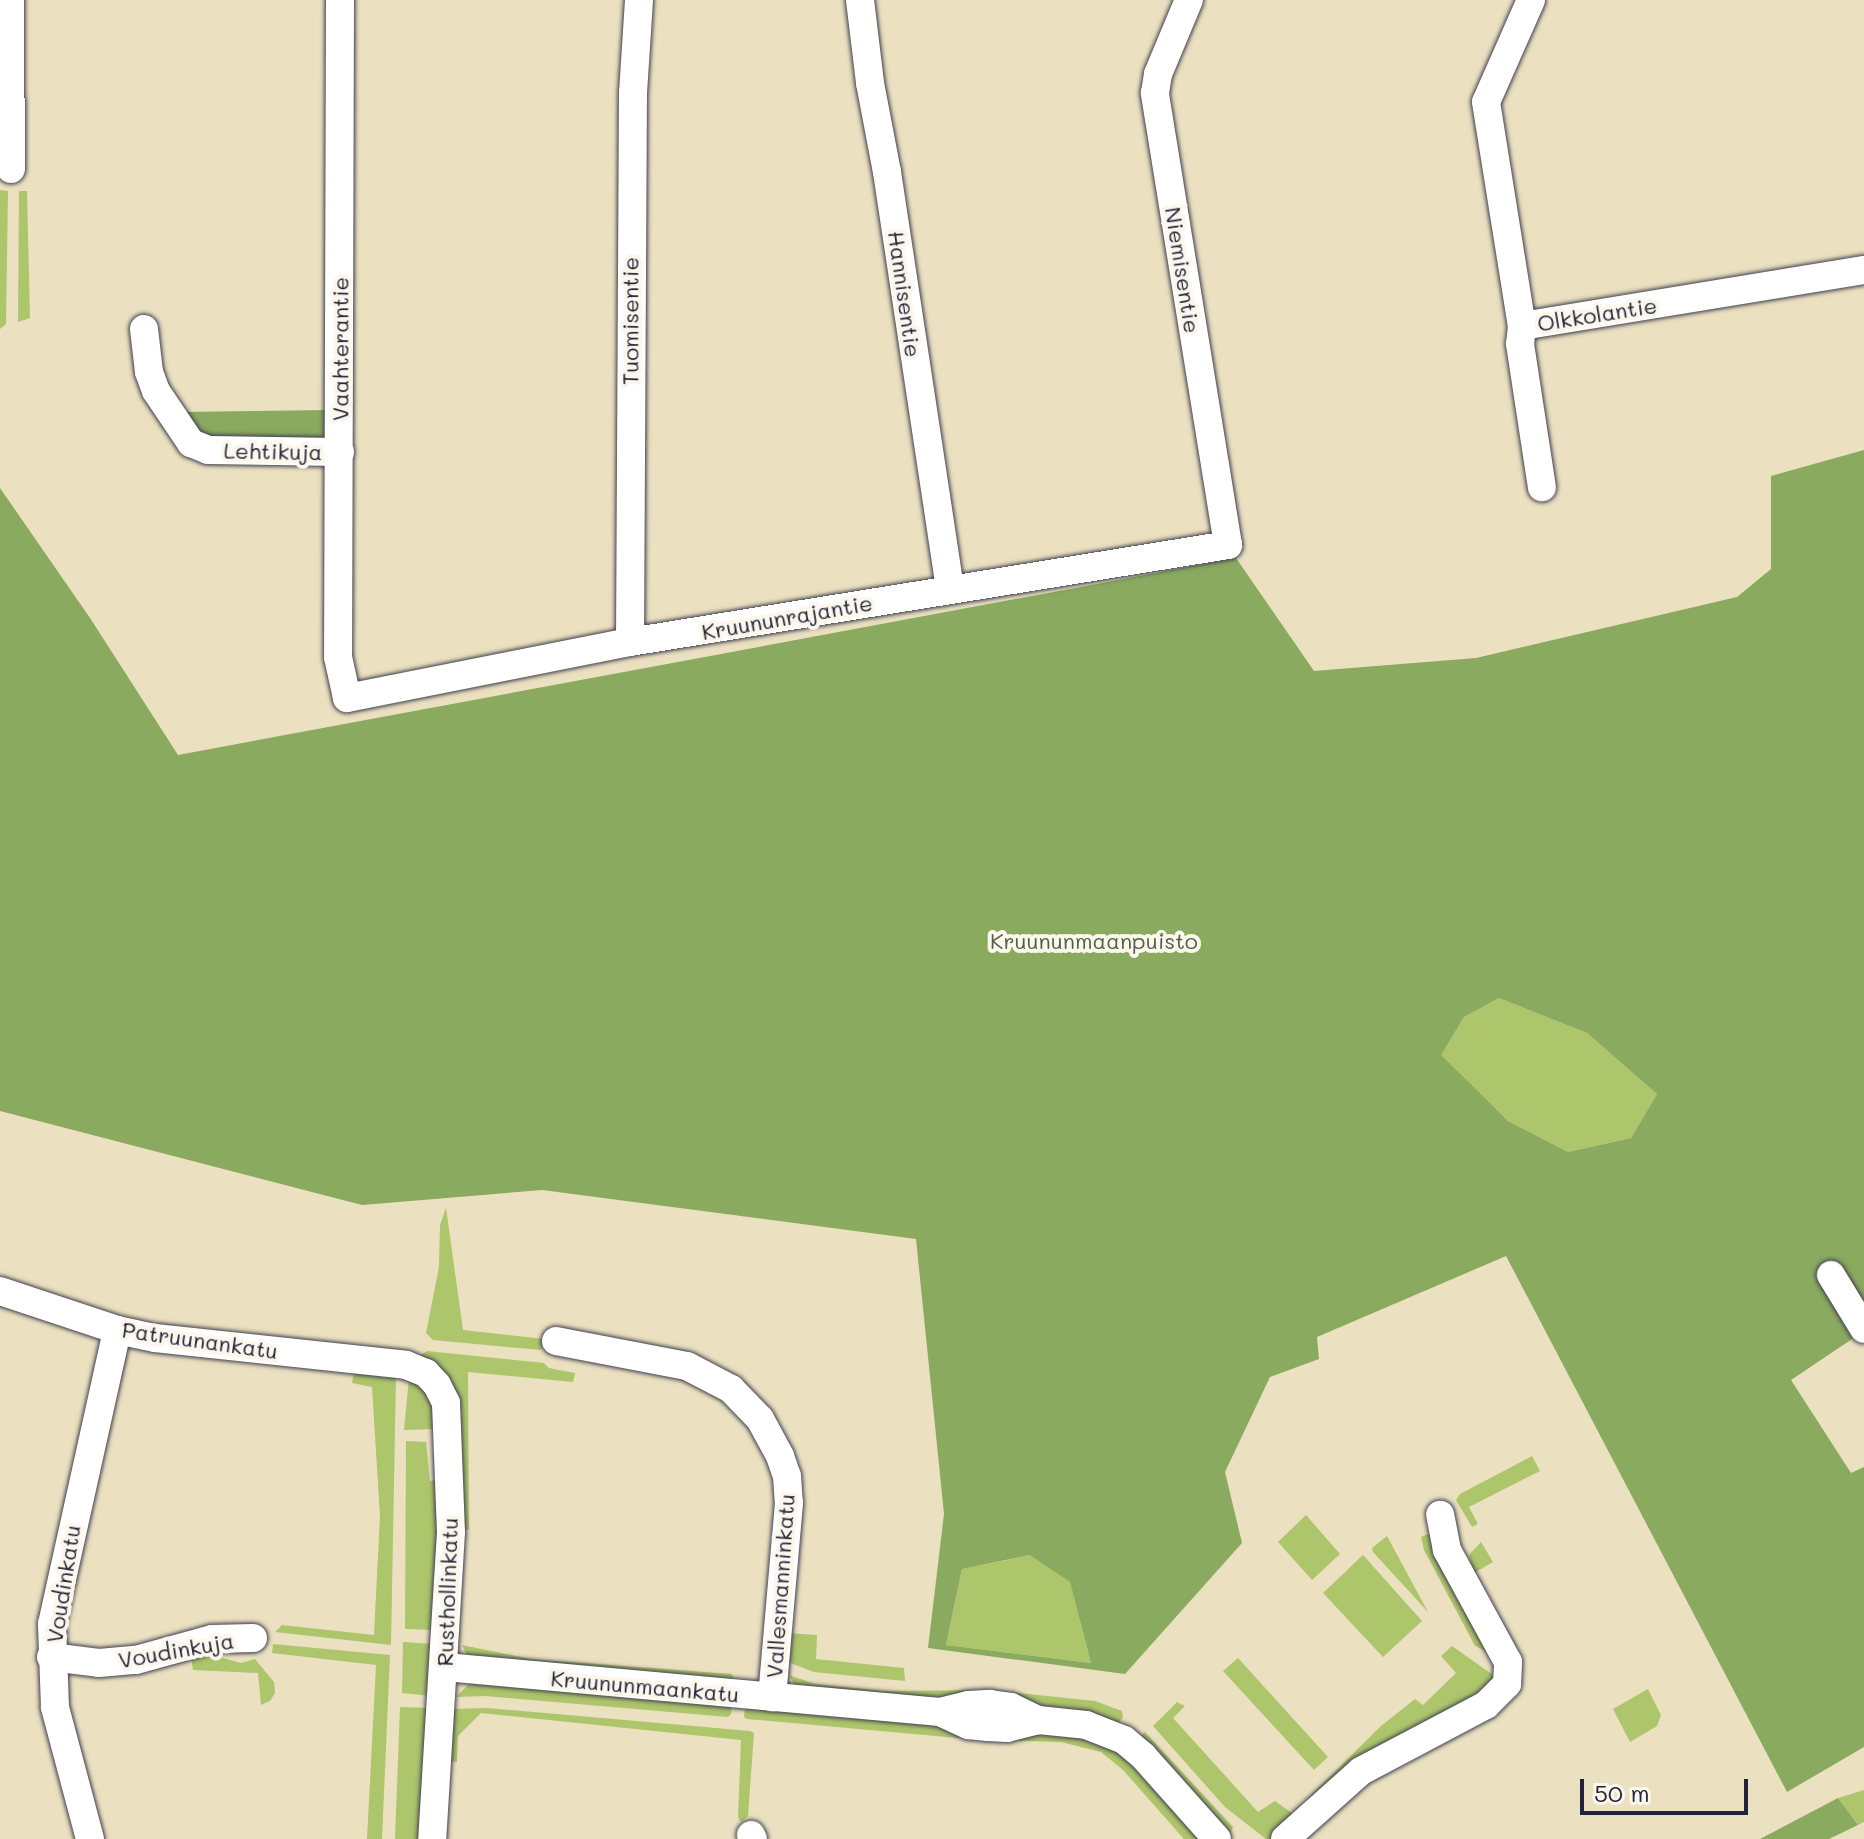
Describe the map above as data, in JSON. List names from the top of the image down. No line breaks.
{"streets":{"street":["Niemisentie","Hannisentie","Olkkolantie","Tuomisentie","Vaahterantie","Lehtikuja","Kruununrajantie","Patruunankatu","Voudinkatu","Vallesmanninkatu","Rusthollinkatu","Voudinkuja","Kruununmaankatu"]},"crossings":[["Niemisentie","Kruununrajantie"],["Hannisentie","Kruununrajantie"],["Tuomisentie","Kruununrajantie"],["Vaahterantie","Lehtikuja"],["Vaahterantie","Kruununrajantie"],["Patruunankatu","Voudinkatu"],["Patruunankatu","Rusthollinkatu"],["Voudinkatu","Voudinkuja"],["Vallesmanninkatu","Kruununmaankatu"],["Rusthollinkatu","Kruununmaankatu"]],"parks":["Kruununmaanpuisto"],"scale_bar":"50 m"}
